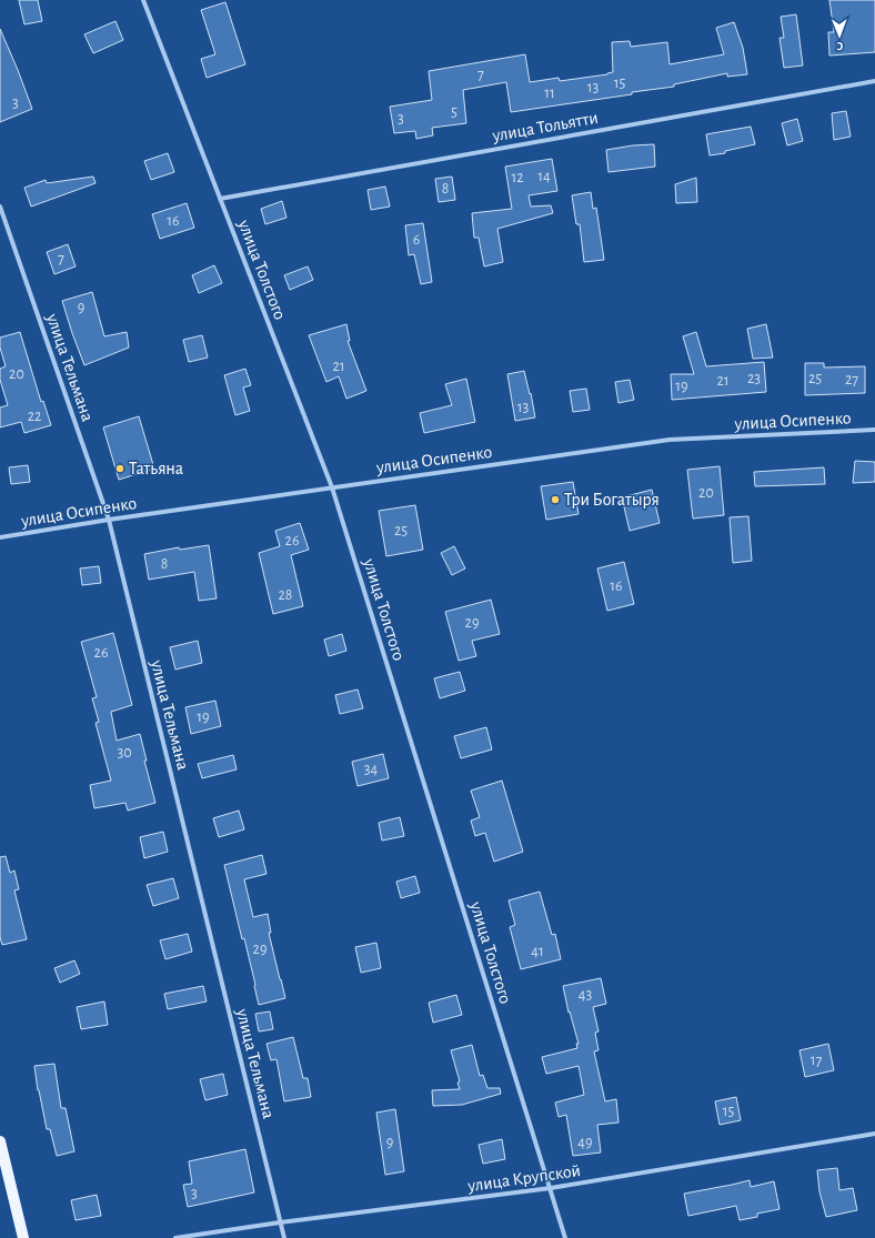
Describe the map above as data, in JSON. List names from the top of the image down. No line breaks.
{"streets":{"street":["улица Тольятти","улица Толстого","улица Тельмана","улица Осипенко","улица Крупской"]},"crossings":[["улица Тольятти","улица Толстого"],["улица Толстого","улица Осипенко"],["улица Толстого","улица Крупской"],["улица Тельмана","улица Осипенко"],["улица Тельмана","улица Крупской"]],"places":["Татьяна","Три Богатыря"],"house_numbers":["7","15","13","11","3","5","3","14","12","8","16","6","7","9","21","20","23","25","27","21","19","13","22","20","25","26","8","16","28","29","26","19","30","34","29","41","43","17","15","9","49","3"],"north":"bottom"}
